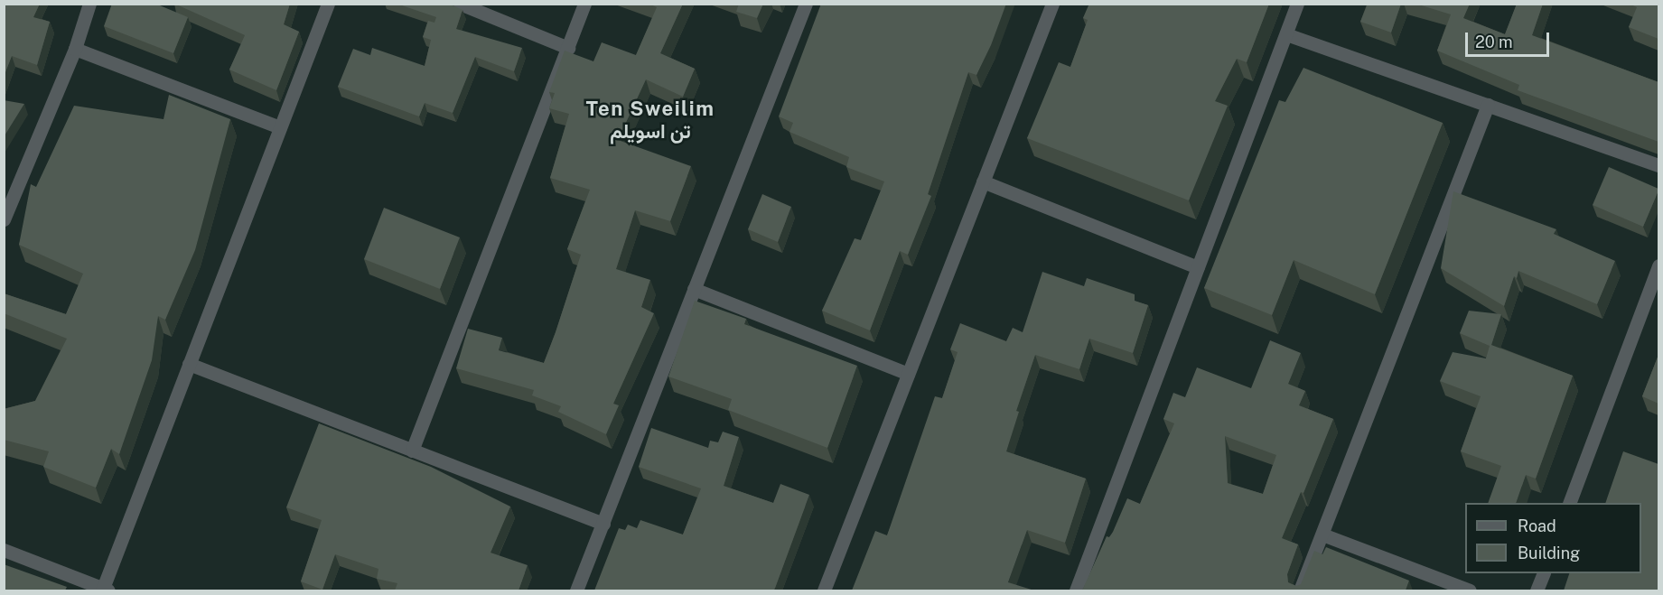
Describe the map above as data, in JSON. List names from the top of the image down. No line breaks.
{"districts":["Ten Sweilim تن اسويلم"],"legend":["Road","Building"],"scale_bar":"20 m"}
